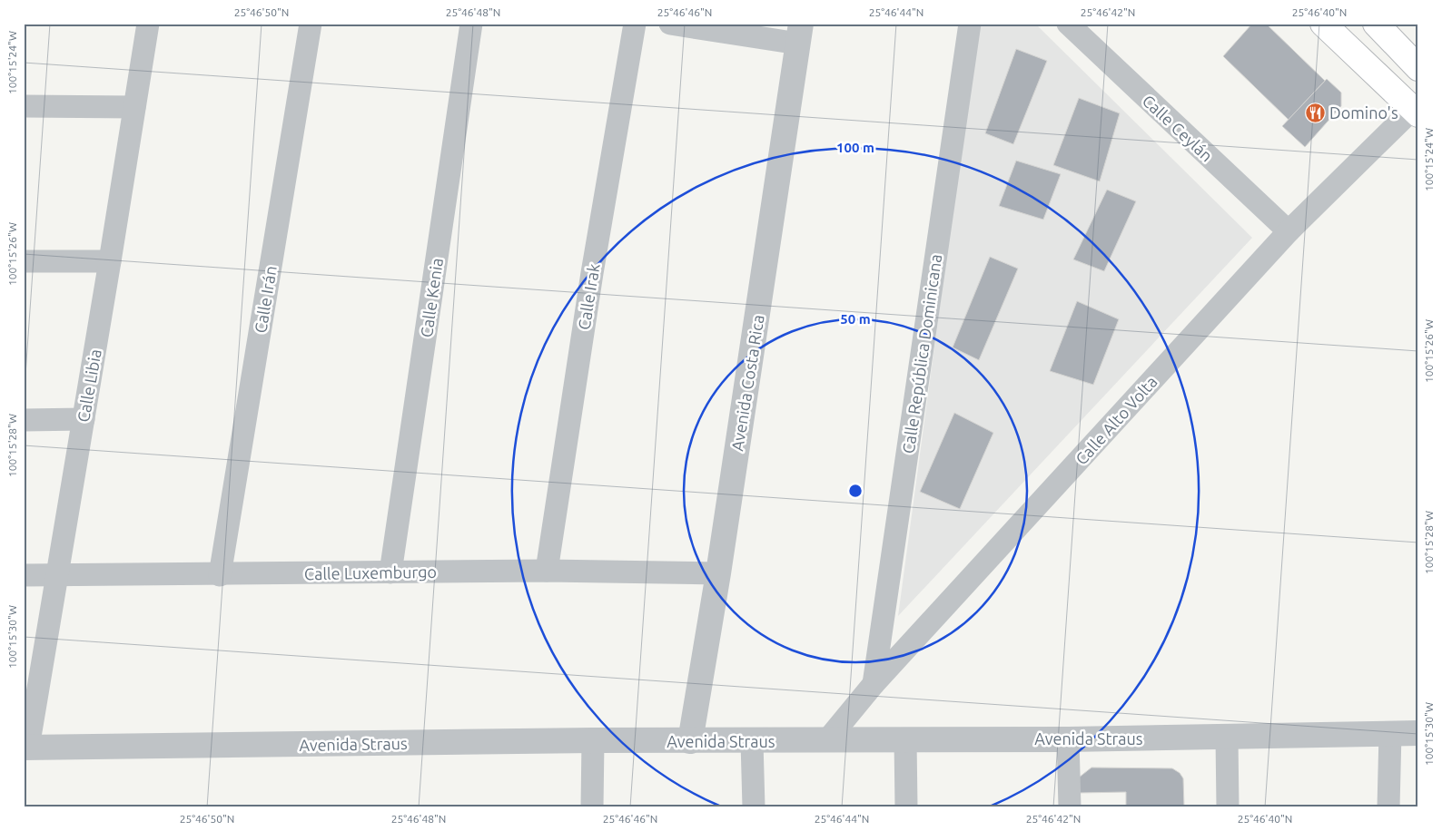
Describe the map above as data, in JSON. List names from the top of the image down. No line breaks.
{"streets":{"street":["Calle Ceylán","Calle Irak","Calle Kenia","Calle Irán","Calle República Dominicana","Avenida Costa Rica","Calle Libia","Calle Alto Volta","Calle Luxemburgo","Avenida Straus"]},"crossings":[["Calle Ceylán","Calle Alto Volta"],["Calle Irak","Calle Luxemburgo"],["Calle Kenia","Calle Luxemburgo"],["Calle Irán","Calle Luxemburgo"],["Calle República Dominicana","Calle Alto Volta"],["Avenida Costa Rica","Calle Luxemburgo"],["Avenida Costa Rica","Avenida Straus"],["Calle Libia","Calle Luxemburgo"],["Calle Libia","Avenida Straus"],["Calle Alto Volta","Avenida Straus"]],"places":{"restaurant":["Domino's"]},"coordinates":["25°46'50\"N","25°46'48\"N","25°46'46\"N","25°46'44\"N","25°46'42\"N","25°46'40\"N","100°15'24\"W","100°15'26\"W","100°15'28\"W","100°15'30\"W"],"rings":["100 m","50 m"]}
